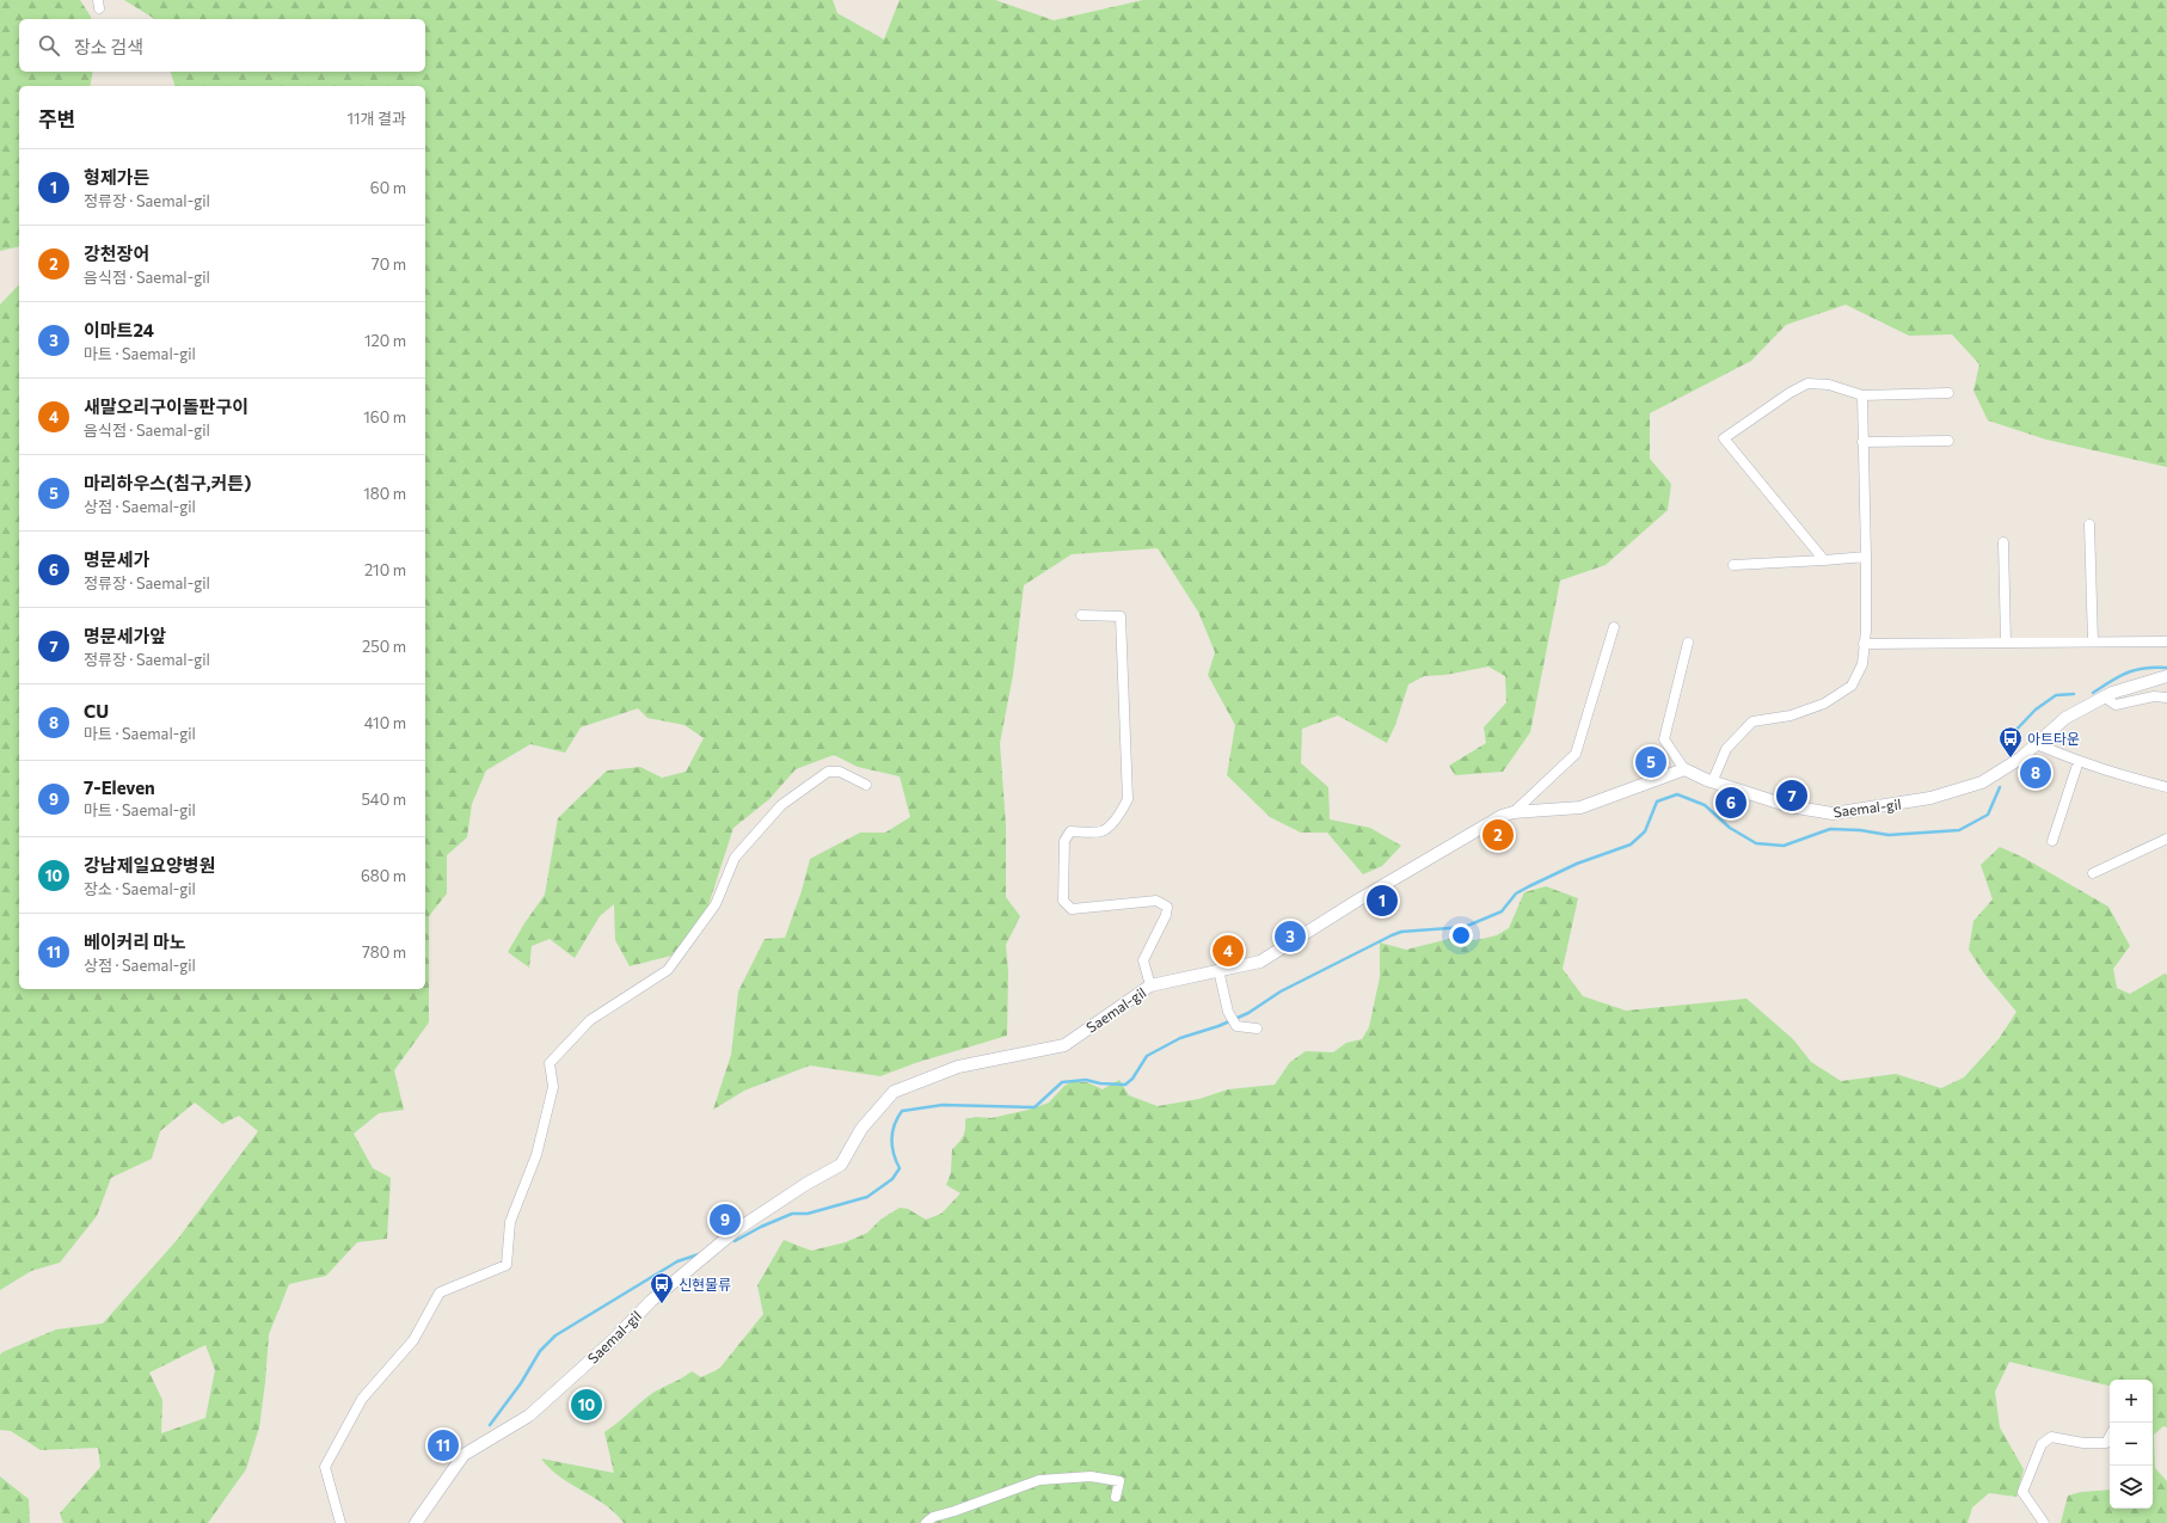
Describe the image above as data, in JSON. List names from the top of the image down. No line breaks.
{"streets":{"street":["Saemal-gil"]},"places":{"bus stop":["아트타운","신현물류"]},"page":{"search":"장소 검색","heading":["주변","11개 결과"],"list":[{"mark":"1","name":"형제가든","note":"정류장 · Saemal-gil","value":"60 m"},{"mark":"2","name":"강천장어","note":"음식점 · Saemal-gil","value":"70 m"},{"mark":"3","name":"이마트24","note":"마트 · Saemal-gil","value":"120 m"},{"mark":"4","name":"새말오리구이돌판구이","note":"음식점 · Saemal-gil","value":"160 m"},{"mark":"5","name":"마리하우스(침구,커튼)","note":"상점 · Saemal-gil","value":"180 m"},{"mark":"6","name":"명문세가","note":"정류장 · Saemal-gil","value":"210 m"},{"mark":"7","name":"명문세가앞","note":"정류장 · Saemal-gil","value":"250 m"},{"mark":"8","name":"CU","note":"마트 · Saemal-gil","value":"410 m"},{"mark":"9","name":"7-Eleven","note":"마트 · Saemal-gil","value":"540 m"},{"mark":"10","name":"강남제일요양병원","note":"장소 · Saemal-gil","value":"680 m"},{"mark":"11","name":"베이커리 마노","note":"상점 · Saemal-gil","value":"780 m"}],"pins":["5","8","7","6","2","1","3","4","9","10","11"],"map_buttons":["+","−"]}}
